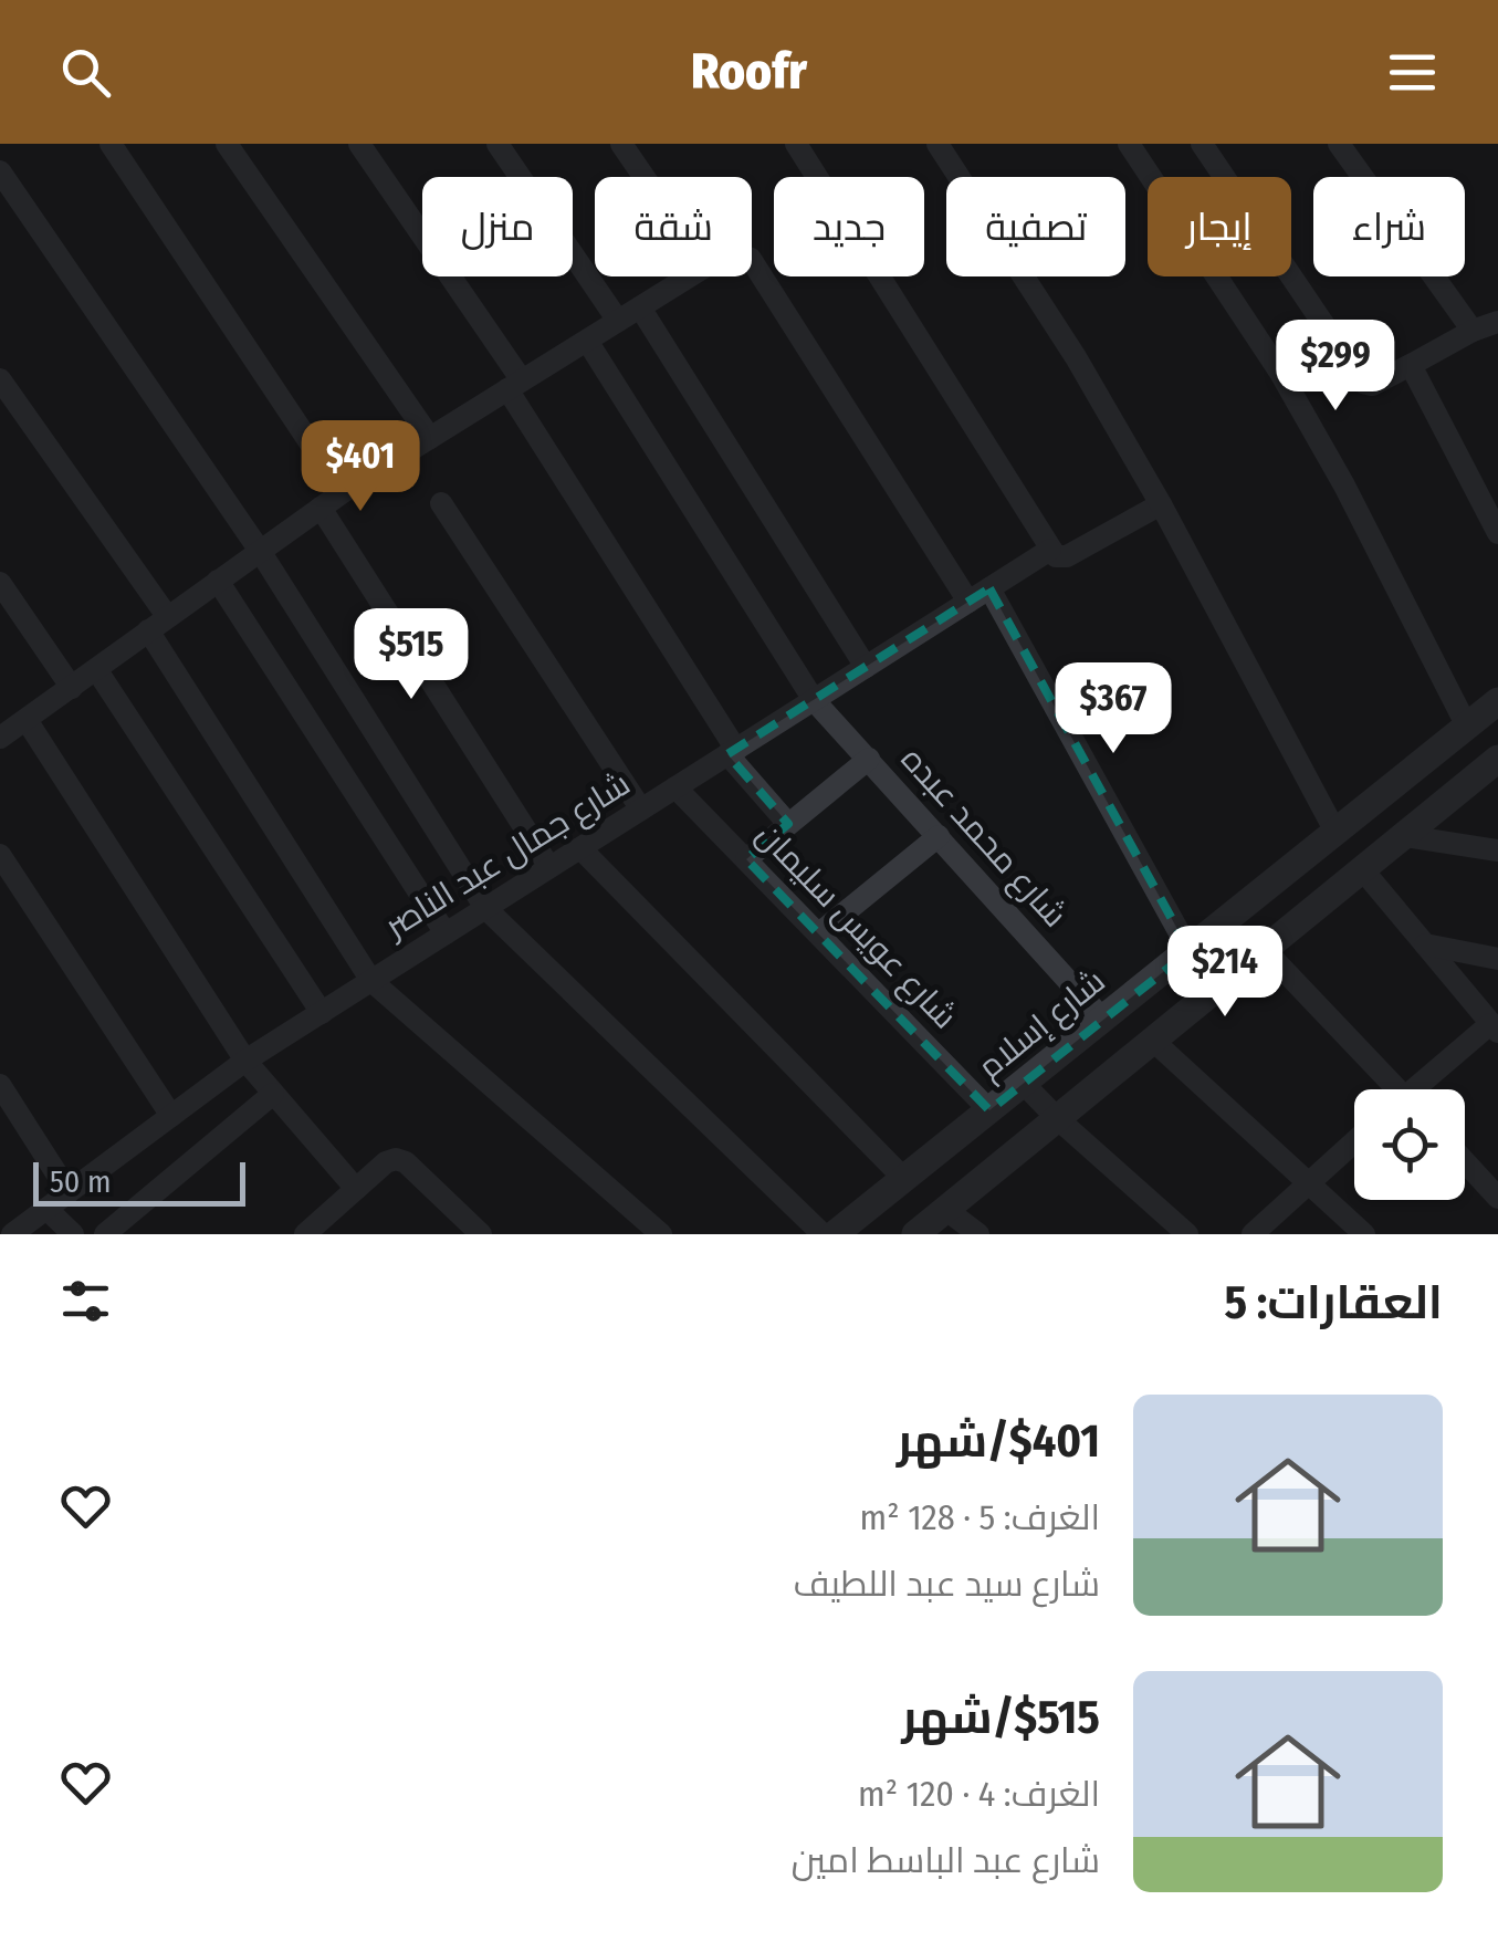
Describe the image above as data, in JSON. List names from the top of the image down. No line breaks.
{"streets":{"street":["شارع محمد عبده","شارع جمال عبد الناصر","شارع عويس سليمان","شارع إسلام"]},"crossings":[["شارع محمد عبده","شارع جمال عبد الناصر"],["شارع محمد عبده","شارع إسلام"],["شارع جمال عبد الناصر","شارع عويس سليمان"],["شارع عويس سليمان","شارع إسلام"]],"scale_bar":"50 m","page":{"header":"Roofr","chip":["شراء","إيجار","تصفية","جديد","شقة","منزل"],"price":["$299","$401","$515","$367","$214"],"scale":"50 m","heading":"العقارات: 5","list":[{"name":"$401/شهر","note":"الغرف: 5 · 128 m² · شارع سيد عبد اللطيف"},{"name":"$515/شهر","note":"الغرف: 4 · 120 m² · شارع عبد الباسط امين"}]}}
